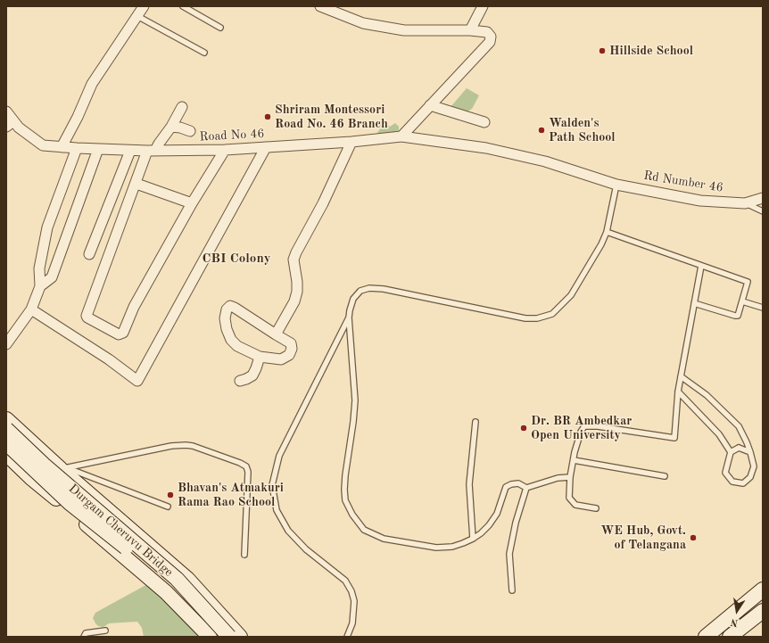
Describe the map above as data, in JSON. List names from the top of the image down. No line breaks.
{"streets":{"main road":["Durgam Cheruvu Bridge"],"street":["Road No 46","Rd Number 46"]},"crossings":[["Road No 46","Rd Number 46"]],"districts":["CBI Colony"],"places":["Hillside School","Shriram Montessori Road No. 46 Branch","Walden's Path School","Dr. BR Ambedkar Open University","Bhavan's Atmakuri Rama Rao School","WE Hub, Govt. of Telangana"],"north":"bottom"}
